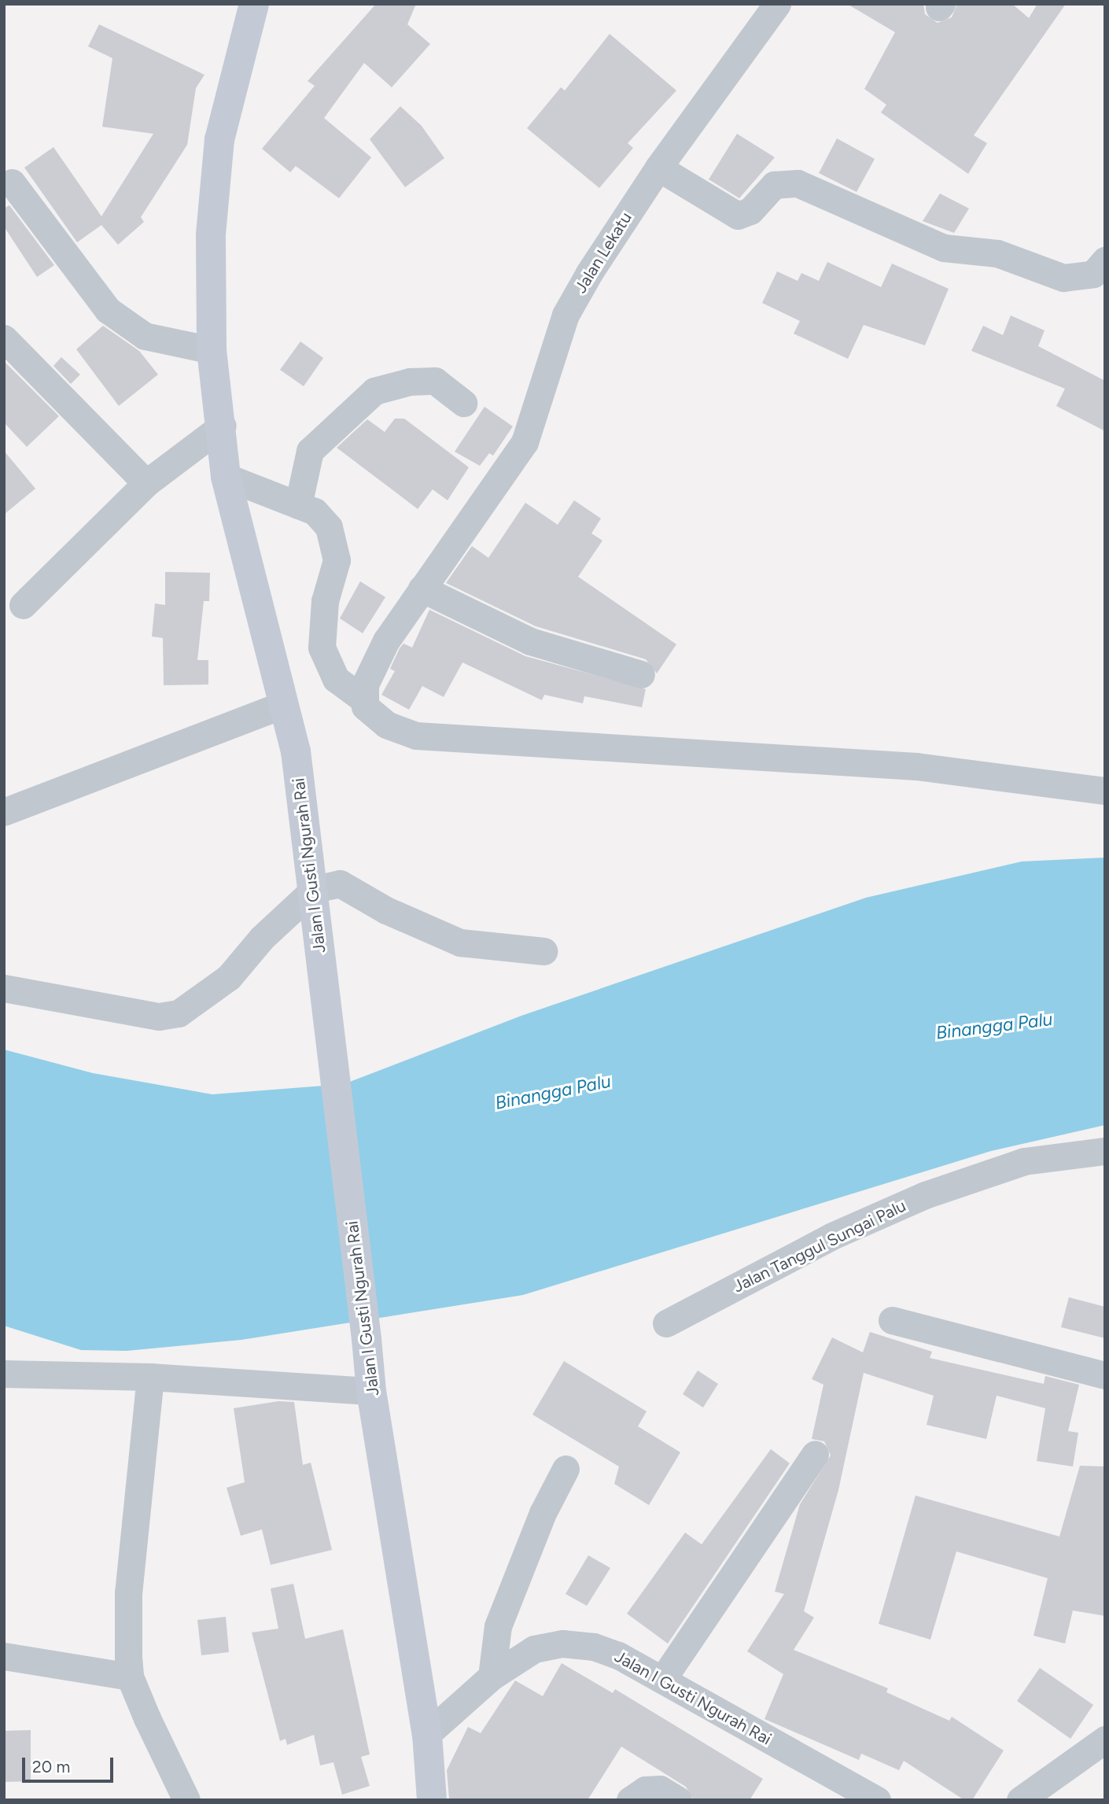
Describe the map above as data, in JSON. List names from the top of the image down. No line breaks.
{"streets":{"main road":["Jalan I Gusti Ngurah Rai"],"street":["Jalan Lekatu","Jalan Tanggul Sungai Palu"]},"water":["Binangga Palu"],"scale_bar":"20 m"}
